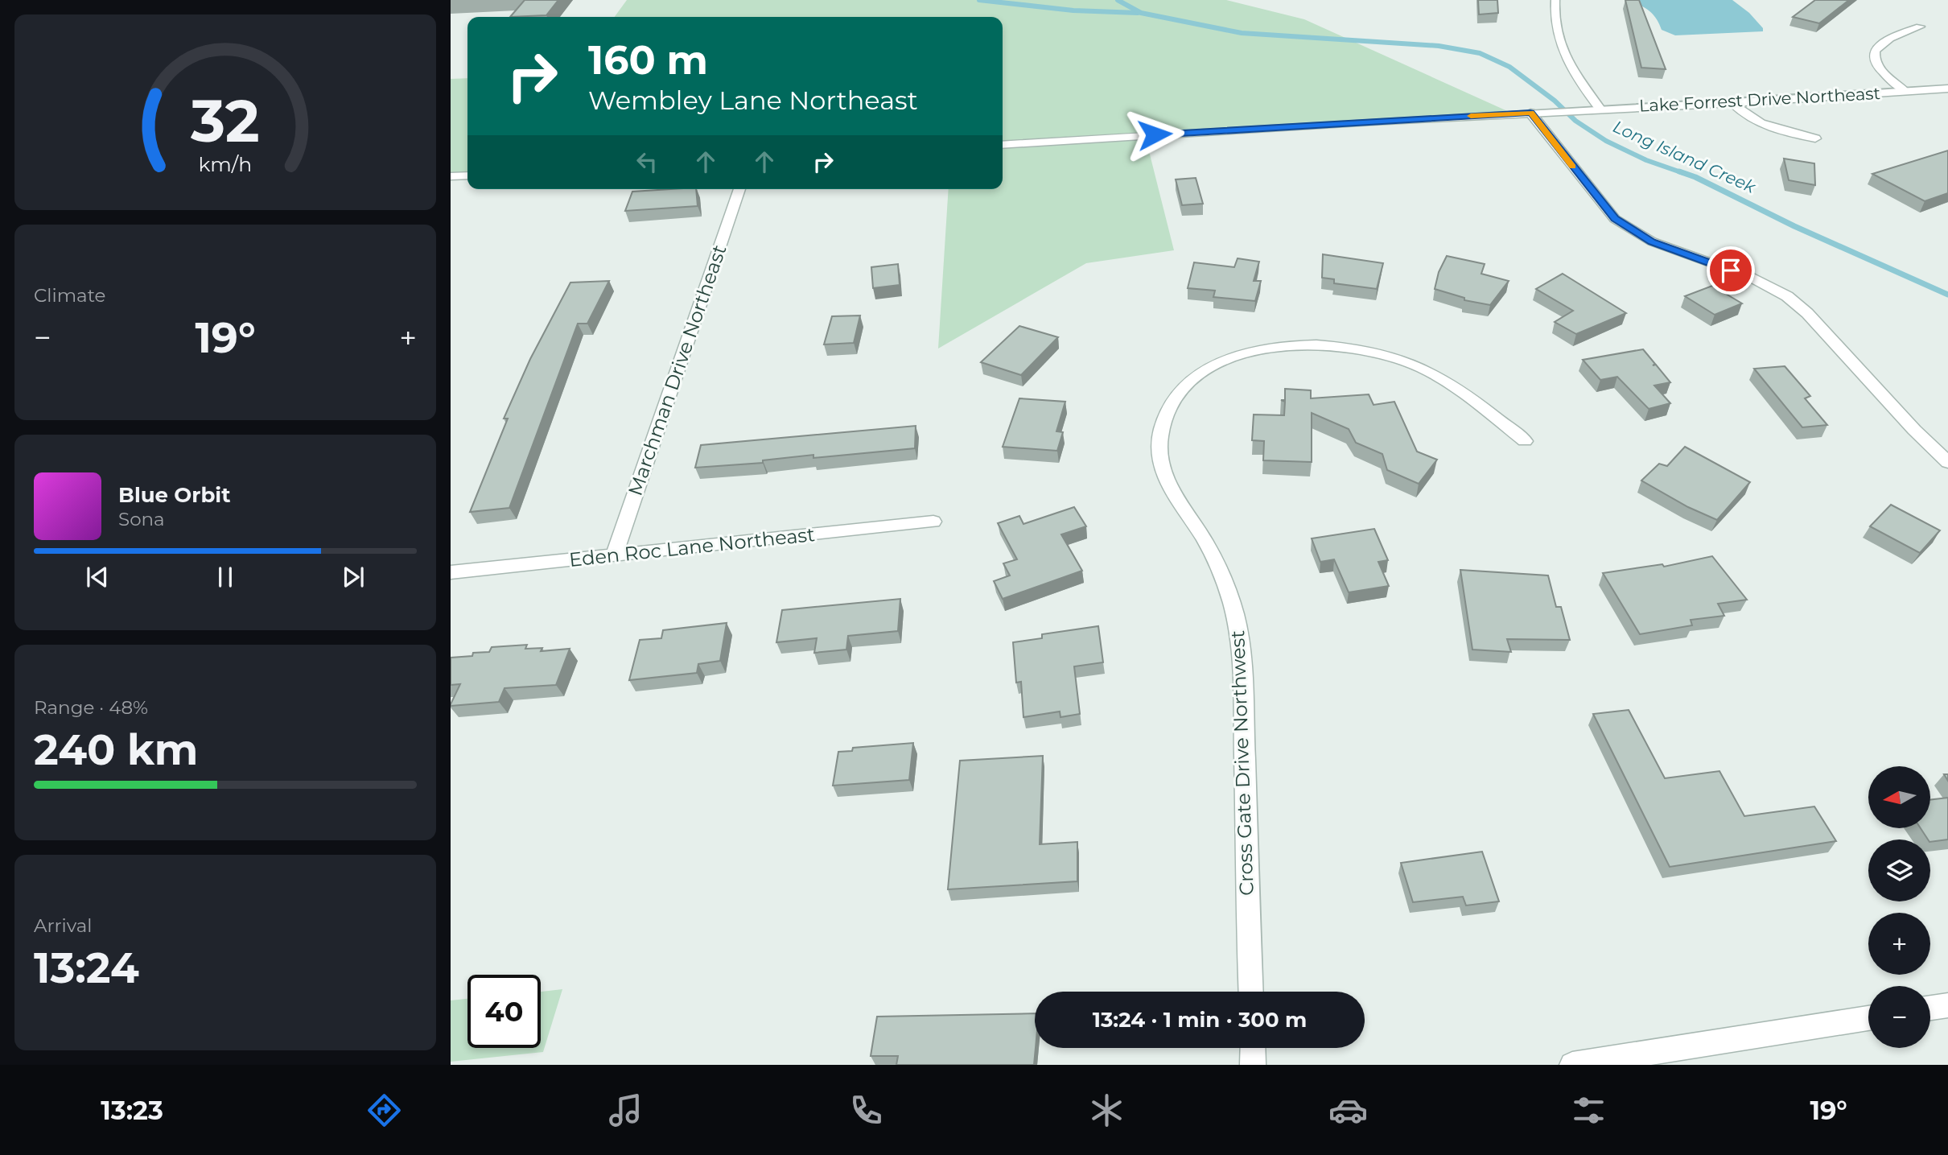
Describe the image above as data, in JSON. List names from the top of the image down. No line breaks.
{"streets":{"street":["Lake Forrest Drive Northeast","Marchman Drive Northeast","Eden Roc Lane Northeast","Cross Gate Drive Northwest"]},"crossings":[["Marchman Drive Northeast","Eden Roc Lane Northeast"]],"water":["Long Island Creek"],"north":"left","page":{"turn":["160 m","Wembley Lane Northeast"],"tile":["Climate",["Range · 48%","240 km"],["Arrival","13:24"]],"heat":["−","19°","+"],"song":["Blue Orbit","Sona"],"map_buttons":["+","−"],"limit":"40","trip":"13:24 · 1 min · 300 m","tabs":["13:23","19°"],"gauge":["32","km/h"]}}
